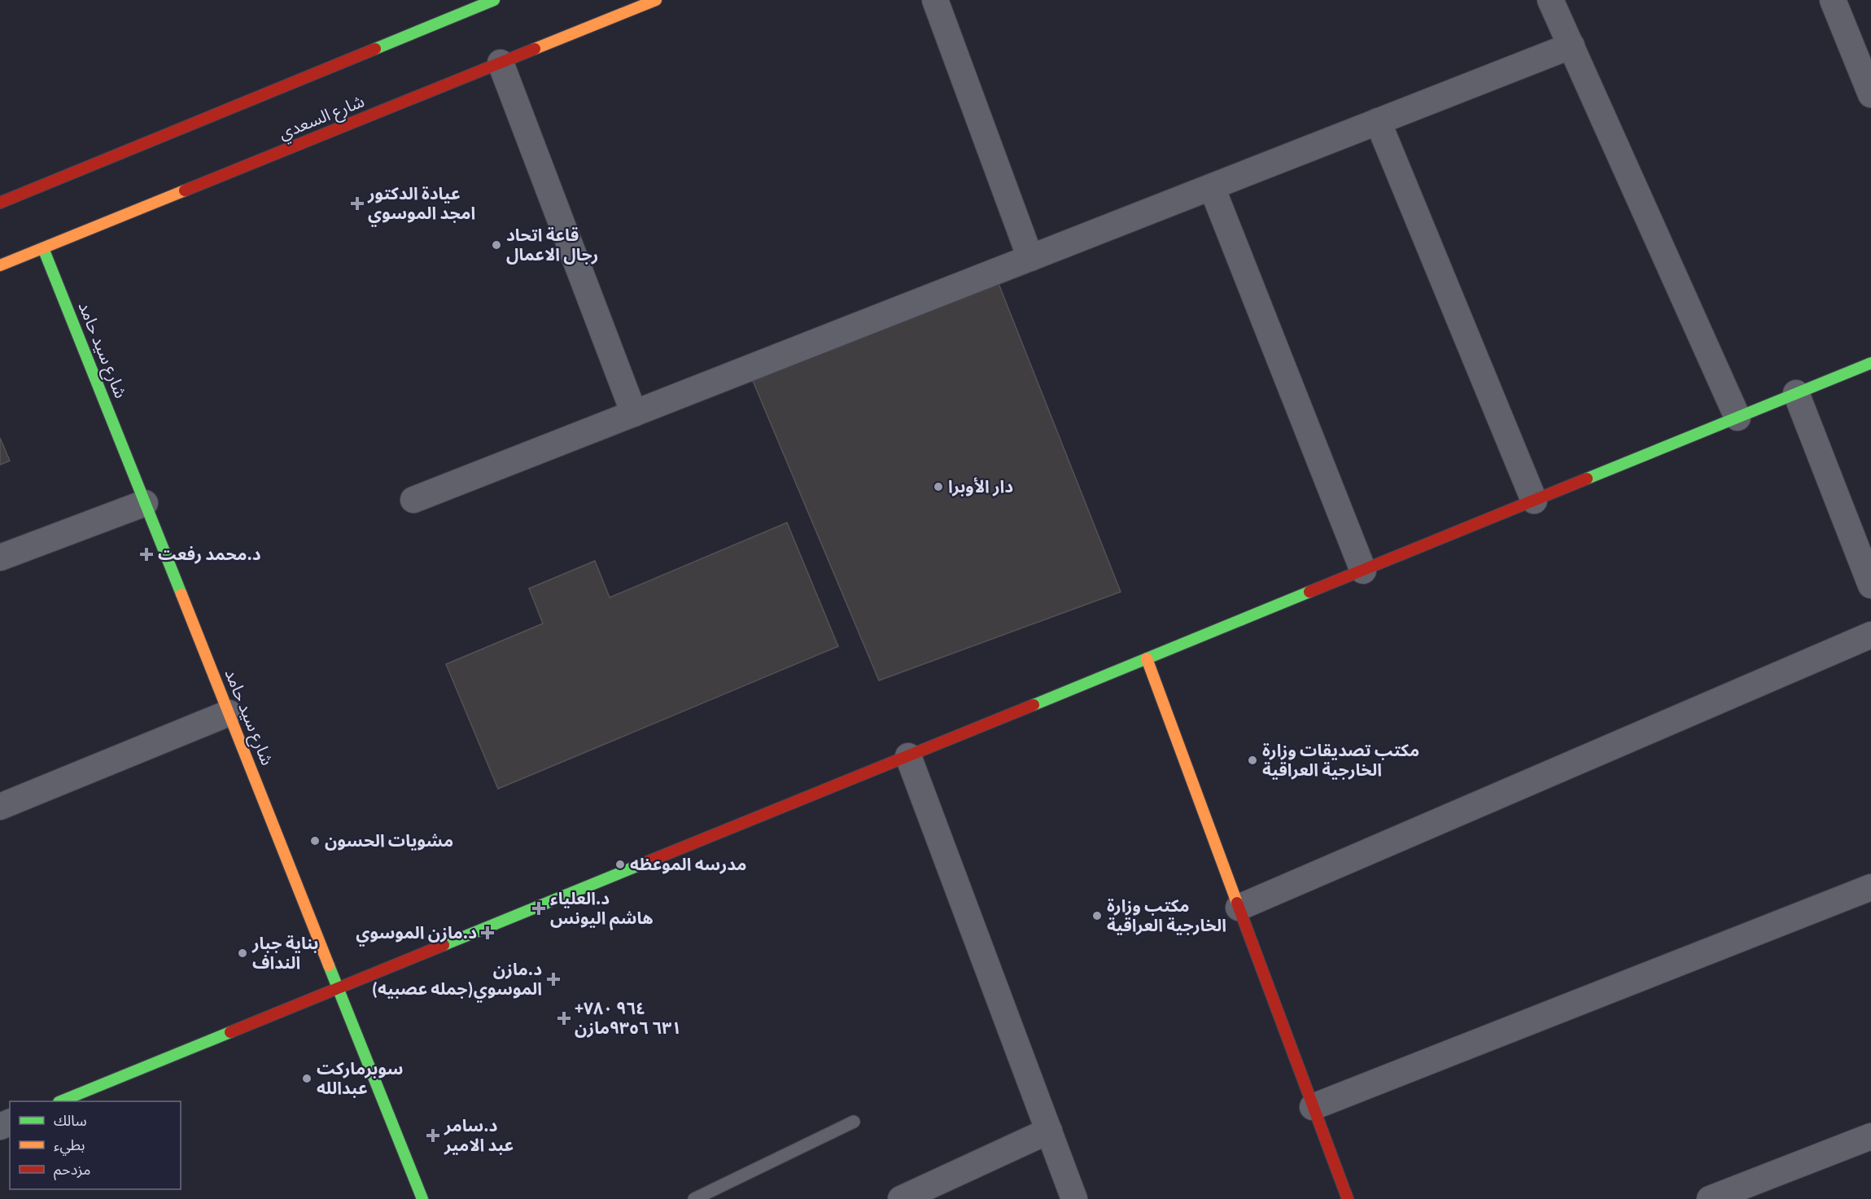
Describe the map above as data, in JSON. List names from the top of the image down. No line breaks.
{"streets":{"street":["شارع السعدي","شارع سيد حامد"]},"crossings":[["شارع السعدي","شارع سيد حامد"]],"places":{"health":["عيادة الدكتور امجد الموسوي","د.محمد رفعت","د.العلياء هاشم اليونس","د.مازن الموسوي","د.مازن الموسوي(جمله عصبيه)","+٩٦٤ ٧٨٠ ٦٣١ ٩٣٥٦مازن","د.سامر عبد الامير"],"other":["قاعة اتحاد رجال الاعمال","دار الأوبرا","مكتب تصديقات وزارة الخارجية العراقية","مشويات الحسون","مدرسه الموعظه","مكتب وزارة الخارجية العراقية","بناية جبار النداف","سوبرماركت عبدالله"]},"legend":["سالك","بطيء","مزدحم"]}
